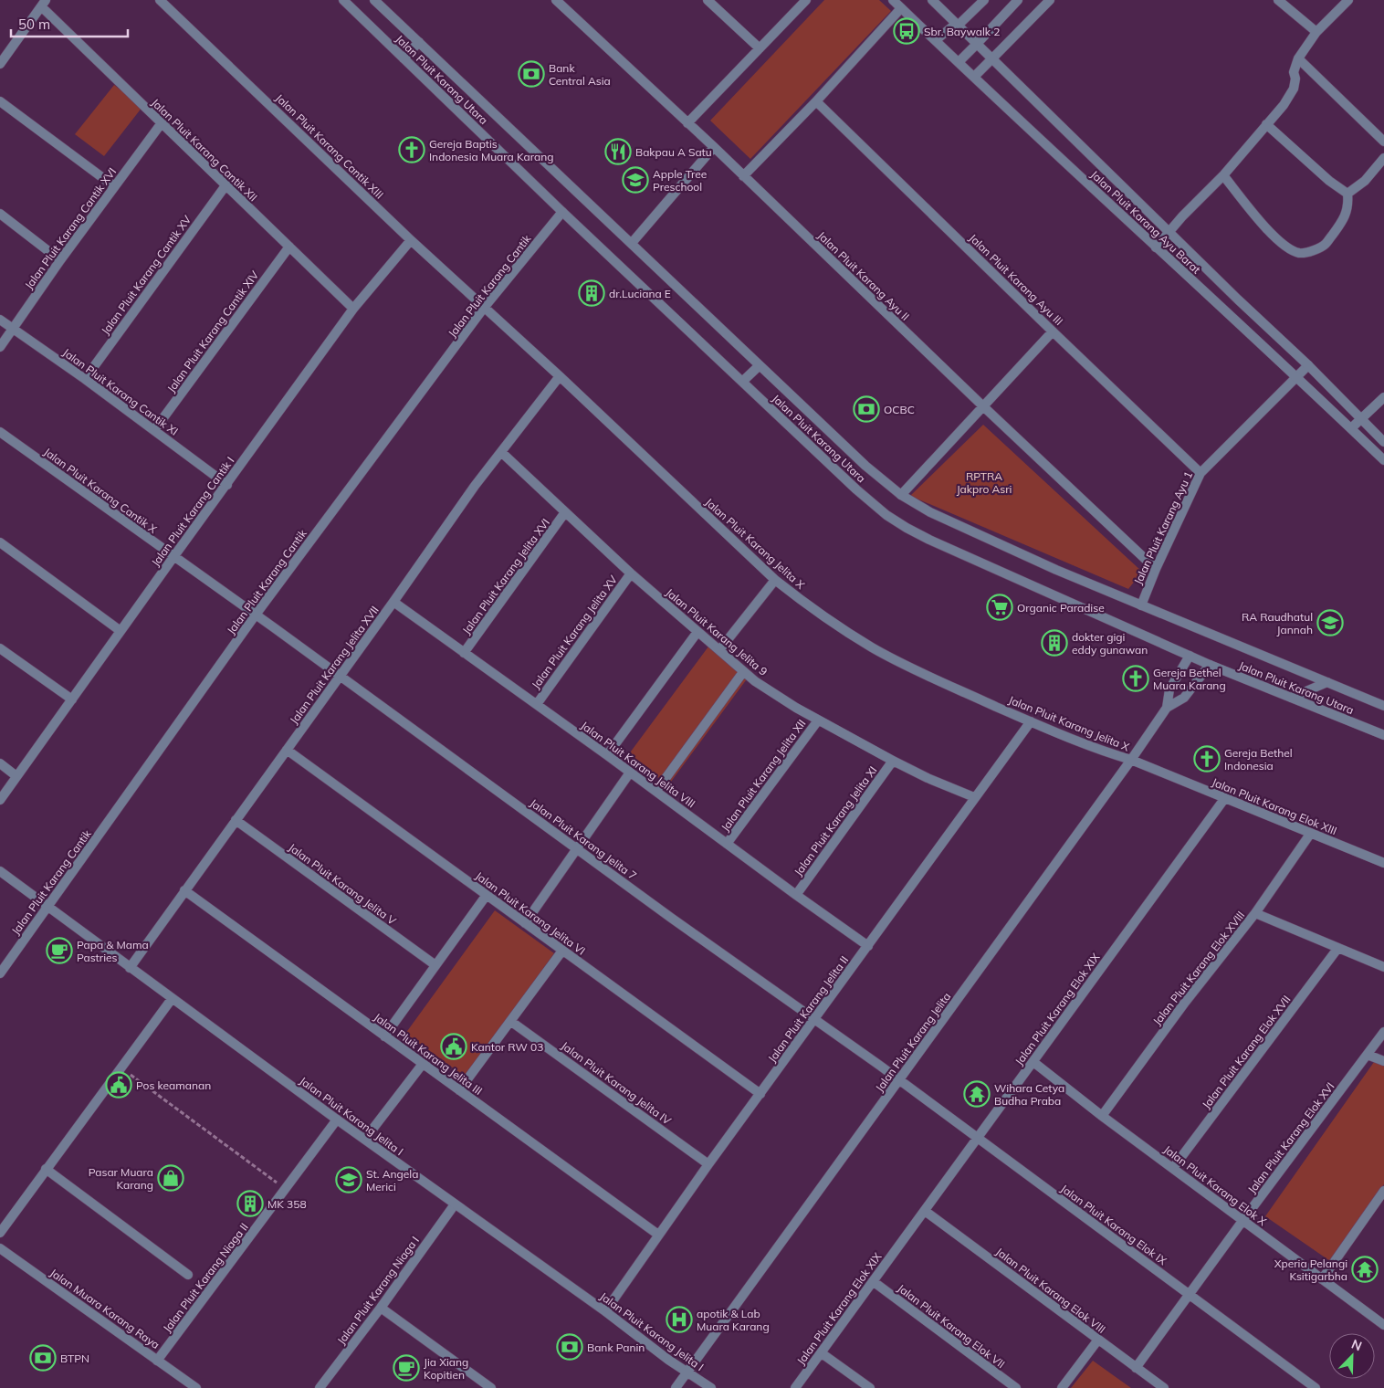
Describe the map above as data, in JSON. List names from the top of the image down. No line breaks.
{"streets":{"street":["Jalan Pluit Karang Utara","Jalan Pluit Karang Cantik XIII","Jalan Pluit Karang Cantik XII","Jalan Pluit Karang Ayu Barat","Jalan Pluit Karang Cantik XVI","Jalan Pluit Karang Cantik XV","Jalan Pluit Karang Ayu II","Jalan Pluit Karang Ayu III","Jalan Pluit Karang Cantik","Jalan Pluit Karang Cantik XIV","Jalan Pluit Karang Cantik XI","Jalan Pluit Karang Cantik X","Jalan Pluit Karang Cantik I","Jalan Pluit Karang Ayu 1","Jalan Pluit Karang Jelita X","Jalan Pluit Karang Jelita XVI","Jalan Pluit Karang Jelita XV","Jalan Pluit Karang Jelita 9","Jalan Pluit Karang Jelita XVII","Jalan Pluit Karang Jelita VIII","Jalan Pluit Karang Jelita XII","Jalan Pluit Karang Elok XIII","Jalan Pluit Karang Jelita XI","Jalan Pluit Karang Jelita 7","Jalan Pluit Karang Jelita V","Jalan Pluit Karang Jelita VI","Jalan Pluit Karang Elok XVIII","Jalan Pluit Karang Jelita II","Jalan Pluit Karang Elok XIX","Jalan Pluit Karang Jelita","Jalan Pluit Karang Elok XVII","Jalan Pluit Karang Jelita III","Jalan Pluit Karang Jelita IV","Jalan Pluit Karang Jelita I","Jalan Pluit Karang Elok XVI","Jalan Pluit Karang Elok X","Jalan Pluit Karang Elok IX","Jalan Pluit Karang Niaga II","Jalan Pluit Karang Niaga I","Jalan Pluit Karang Elok VIII","Jalan Muara Karang Raya","Jalan Pluit Karang Elok VII"]},"crossings":[["Jalan Pluit Karang Utara","Jalan Pluit Karang Cantik"],["Jalan Pluit Karang Utara","Jalan Pluit Karang Ayu 1"],["Jalan Pluit Karang Utara","Jalan Pluit Karang Jelita"],["Jalan Pluit Karang Cantik XIII","Jalan Pluit Karang Cantik"],["Jalan Pluit Karang Cantik XIII","Jalan Pluit Karang Cantik I"],["Jalan Pluit Karang Cantik XIII","Jalan Pluit Karang Jelita X"],["Jalan Pluit Karang Cantik XII","Jalan Pluit Karang Cantik XVI"],["Jalan Pluit Karang Cantik XII","Jalan Pluit Karang Cantik XV"],["Jalan Pluit Karang Cantik XII","Jalan Pluit Karang Cantik XIV"],["Jalan Pluit Karang Cantik XII","Jalan Pluit Karang Cantik I"],["Jalan Pluit Karang Ayu Barat","Jalan Pluit Karang Ayu 1"],["Jalan Pluit Karang Cantik XVI","Jalan Pluit Karang Cantik XI"],["Jalan Pluit Karang Cantik XV","Jalan Pluit Karang Cantik XI"],["Jalan Pluit Karang Ayu II","Jalan Pluit Karang Ayu 1"],["Jalan Pluit Karang Ayu III","Jalan Pluit Karang Ayu 1"],["Jalan Pluit Karang Cantik","Jalan Pluit Karang Cantik X"],["Jalan Pluit Karang Cantik","Jalan Pluit Karang Jelita X"],["Jalan Pluit Karang Cantik","Jalan Pluit Karang Jelita 7"],["Jalan Pluit Karang Cantik","Jalan Pluit Karang Jelita I"],["Jalan Pluit Karang Cantik XIV","Jalan Pluit Karang Cantik XI"],["Jalan Pluit Karang Cantik XI","Jalan Pluit Karang Cantik I"],["Jalan Pluit Karang Cantik X","Jalan Pluit Karang Cantik I"],["Jalan Pluit Karang Cantik X","Jalan Pluit Karang Jelita 7"],["Jalan Pluit Karang Jelita X","Jalan Pluit Karang Jelita XVII"],["Jalan Pluit Karang Jelita X","Jalan Pluit Karang Elok XIII"],["Jalan Pluit Karang Jelita X","Jalan Pluit Karang Jelita II"],["Jalan Pluit Karang Jelita X","Jalan Pluit Karang Jelita"],["Jalan Pluit Karang Jelita XVI","Jalan Pluit Karang Jelita 9"],["Jalan Pluit Karang Jelita XVI","Jalan Pluit Karang Jelita VIII"],["Jalan Pluit Karang Jelita XV","Jalan Pluit Karang Jelita 9"],["Jalan Pluit Karang Jelita XV","Jalan Pluit Karang Jelita VIII"],["Jalan Pluit Karang Jelita 9","Jalan Pluit Karang Jelita XVII"],["Jalan Pluit Karang Jelita 9","Jalan Pluit Karang Jelita XII"],["Jalan Pluit Karang Jelita 9","Jalan Pluit Karang Jelita XI"],["Jalan Pluit Karang Jelita 9","Jalan Pluit Karang Jelita II"],["Jalan Pluit Karang Jelita XVII","Jalan Pluit Karang Jelita VIII"],["Jalan Pluit Karang Jelita XVII","Jalan Pluit Karang Jelita 7"],["Jalan Pluit Karang Jelita XVII","Jalan Pluit Karang Jelita V"],["Jalan Pluit Karang Jelita XVII","Jalan Pluit Karang Jelita VI"],["Jalan Pluit Karang Jelita XVII","Jalan Pluit Karang Jelita III"],["Jalan Pluit Karang Jelita XVII","Jalan Pluit Karang Jelita I"],["Jalan Pluit Karang Jelita VIII","Jalan Pluit Karang Jelita XII"],["Jalan Pluit Karang Jelita VIII","Jalan Pluit Karang Jelita XI"],["Jalan Pluit Karang Jelita VIII","Jalan Pluit Karang Jelita II"],["Jalan Pluit Karang Elok XIII","Jalan Pluit Karang Elok XVIII"],["Jalan Pluit Karang Elok XIII","Jalan Pluit Karang Elok XIX"],["Jalan Pluit Karang Elok XIII","Jalan Pluit Karang Jelita"],["Jalan Pluit Karang Jelita 7","Jalan Pluit Karang Jelita II"],["Jalan Pluit Karang Jelita 7","Jalan Pluit Karang Jelita"],["Jalan Pluit Karang Jelita 7","Jalan Pluit Karang Elok IX"],["Jalan Pluit Karang Jelita VI","Jalan Pluit Karang Jelita II"],["Jalan Pluit Karang Elok XVIII","Jalan Pluit Karang Elok X"],["Jalan Pluit Karang Jelita II","Jalan Pluit Karang Jelita III"],["Jalan Pluit Karang Jelita II","Jalan Pluit Karang Jelita IV"],["Jalan Pluit Karang Jelita II","Jalan Pluit Karang Jelita I"],["Jalan Pluit Karang Elok XIX","Jalan Pluit Karang Elok X"],["Jalan Pluit Karang Elok XIX","Jalan Pluit Karang Elok IX"],["Jalan Pluit Karang Elok XIX","Jalan Pluit Karang Elok VIII"],["Jalan Pluit Karang Elok XIX","Jalan Pluit Karang Elok VII"],["Jalan Pluit Karang Jelita","Jalan Pluit Karang Jelita I"],["Jalan Pluit Karang Jelita","Jalan Pluit Karang Elok IX"],["Jalan Pluit Karang Elok XVII","Jalan Pluit Karang Elok X"],["Jalan Pluit Karang Jelita I","Jalan Pluit Karang Niaga II"],["Jalan Pluit Karang Jelita I","Jalan Pluit Karang Niaga I"],["Jalan Pluit Karang Elok XVI","Jalan Pluit Karang Elok X"],["Jalan Pluit Karang Elok XVI","Jalan Pluit Karang Elok IX"],["Jalan Pluit Karang Elok XVI","Jalan Pluit Karang Elok VIII"],["Jalan Pluit Karang Niaga II","Jalan Muara Karang Raya"]],"parks":["RPTRA Jakpro Asri"],"places":{"bus stop":["Sbr. Baywalk 2"],"bank":["Bank Central Asia","OCBC","Bank Panin","BTPN"],"church":["Gereja Baptis Indonesia Muara Karang","Gereja Bethel Muara Karang","Gereja Bethel Indonesia"],"restaurant":["Bakpau A Satu"],"school or university":["Apple Tree Preschool","RA Raudhatul Jannah","St. Angela Merici"],"building":["dr.Luciana E","dokter gigi eddy gunawan","MK 358"],"supermarket":["Organic Paradise"],"cafe":["Papa & Mama Pastries","Jia Xiang Kopitien"],"public building":["Kantor RW 03","Pos keamanan"],"temple":["Wihara Cetya Budha Praba","Xperia Pelangi Ksitigarbha"],"shop":["Pasar Muara Karang"],"hospital":["apotik & Lab Muara Karang"]},"scale_bar":"50 m","north":"top right"}
